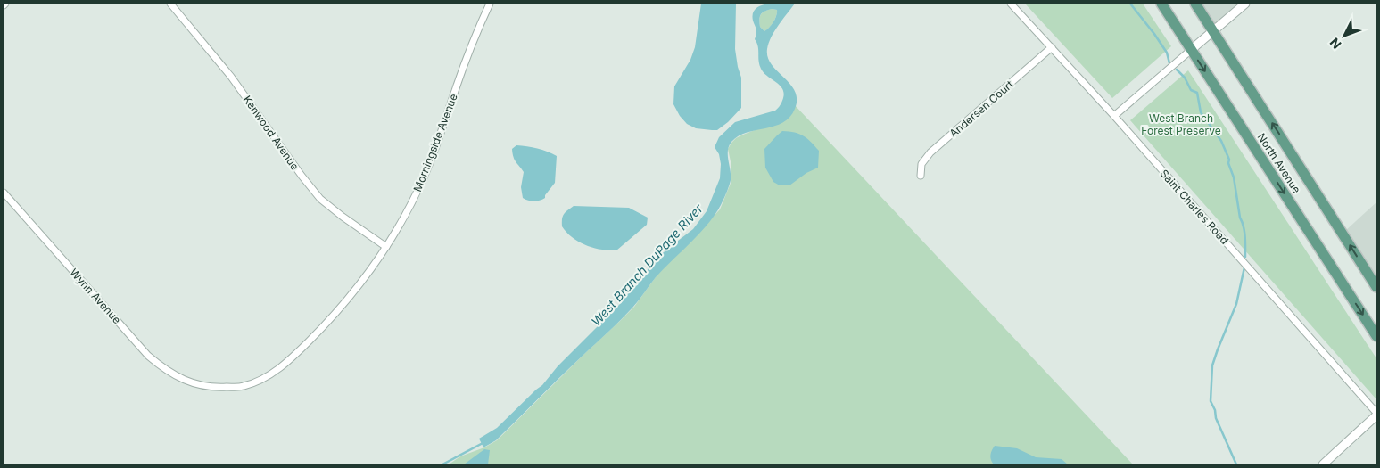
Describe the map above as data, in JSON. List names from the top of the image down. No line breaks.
{"streets":{"main road":["North Avenue"],"street":["Andersen Court","Kenwood Avenue","Morningside Avenue","Saint Charles Road","Wynn Avenue"]},"crossings":[["Andersen Court","Saint Charles Road"],["Kenwood Avenue","Morningside Avenue"],["Morningside Avenue","Wynn Avenue"]],"water":["West Branch DuPage River"],"parks":["West Branch Forest Preserve"],"north":"bottom left"}
